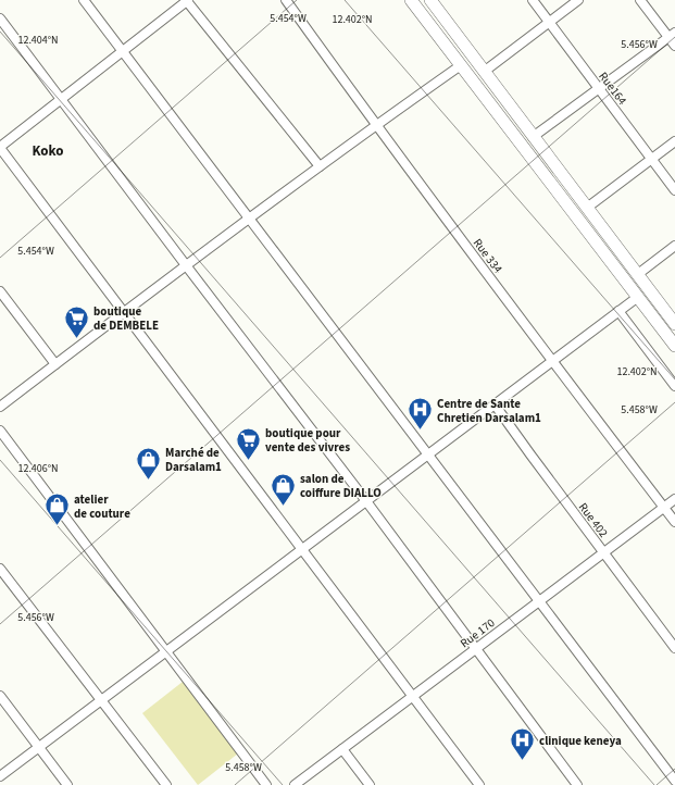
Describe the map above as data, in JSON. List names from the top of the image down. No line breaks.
{"streets":{"street":["Rue164","Rue 334","Rue 402","Rue 170"]},"crossings":[["Rue 334","Rue 170"],["Rue 402","Rue 170"]],"districts":["Koko"],"places":{"supermarket":["boutique de DEMBELE","boutique pour vente des vivres"],"hospital":["Centre de Sante Chretien Darsalam1","clinique keneya"],"shop":["Marché de Darsalam1","salon de coiffure DIALLO","atelier de couture"]},"coordinates":["5.454°W","12.402°N","12.404°N","5.456°W","5.458°W","12.406°N"]}
